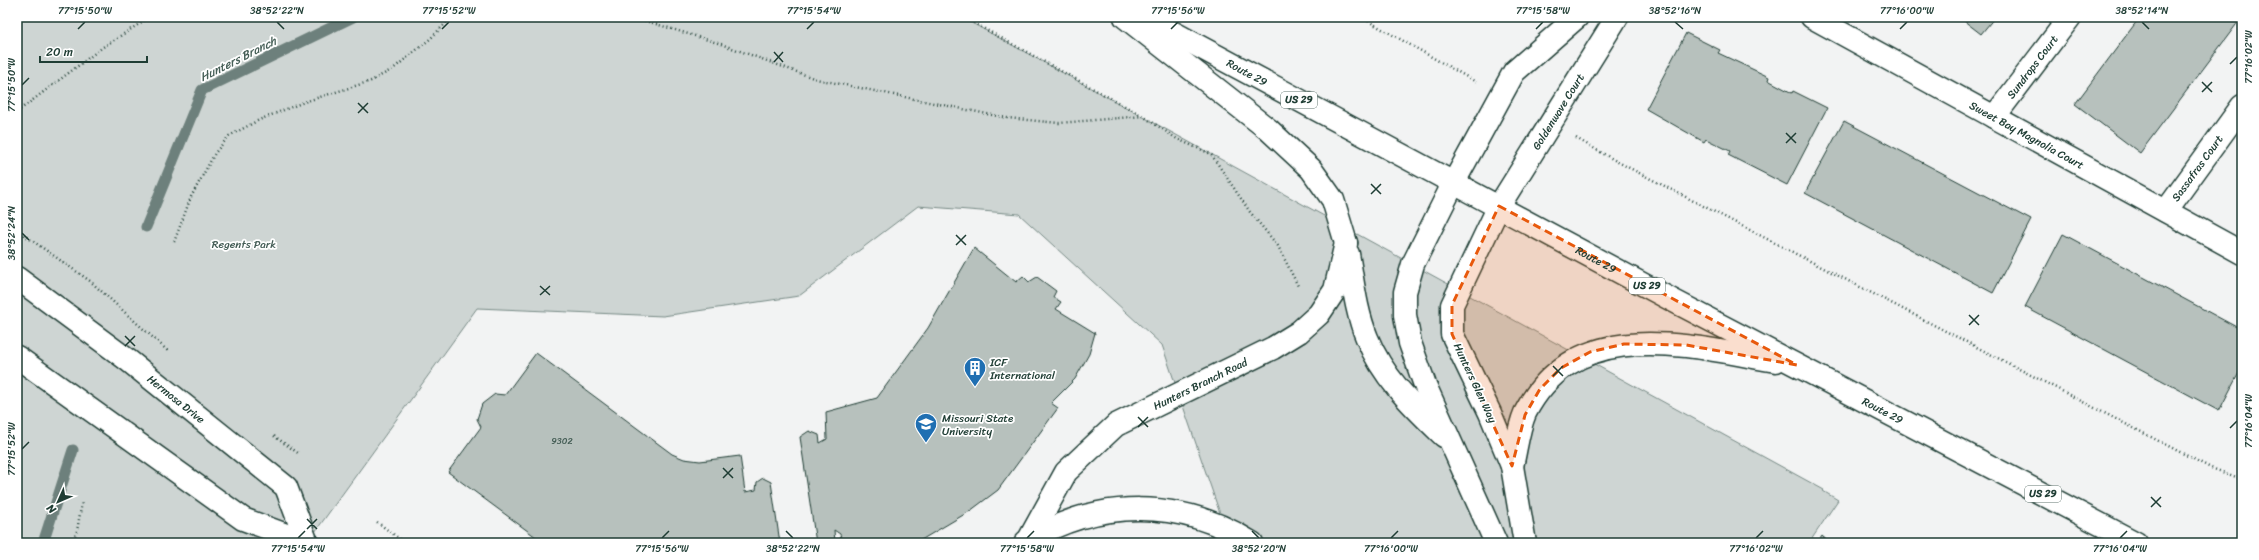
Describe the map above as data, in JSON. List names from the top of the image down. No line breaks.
{"streets":{"street":["Sundrops Court","Route 29","US 29","Goldenwave Court","Sweet Bay Magnolia Court","Sassafras Court","Hunters Glen Way","Hunters Branch Road","Hermosa Drive"]},"crossings":[["Sundrops Court","Sweet Bay Magnolia Court"],["Route 29","Goldenwave Court"],["Route 29","Hunters Glen Way"],["Goldenwave Court","Hunters Glen Way"],["Sweet Bay Magnolia Court","Sassafras Court"]],"water":["Hunters Branch"],"parks":["Regents Park"],"places":{"building":["ICF International"],"school or university":["Missouri State University"]},"house_numbers":["9302"],"scale_bar":"20 m","north":"bottom left","coordinates":["77°15'50\"W","38°52'22\"N","77°15'52\"W","77°15'54\"W","77°15'56\"W","77°15'58\"W","38°52'16\"N","77°16'00\"W","38°52'14\"N","77°16'02\"W","38°52'24\"N","77°16'04\"W","38°52'20\"N"]}
